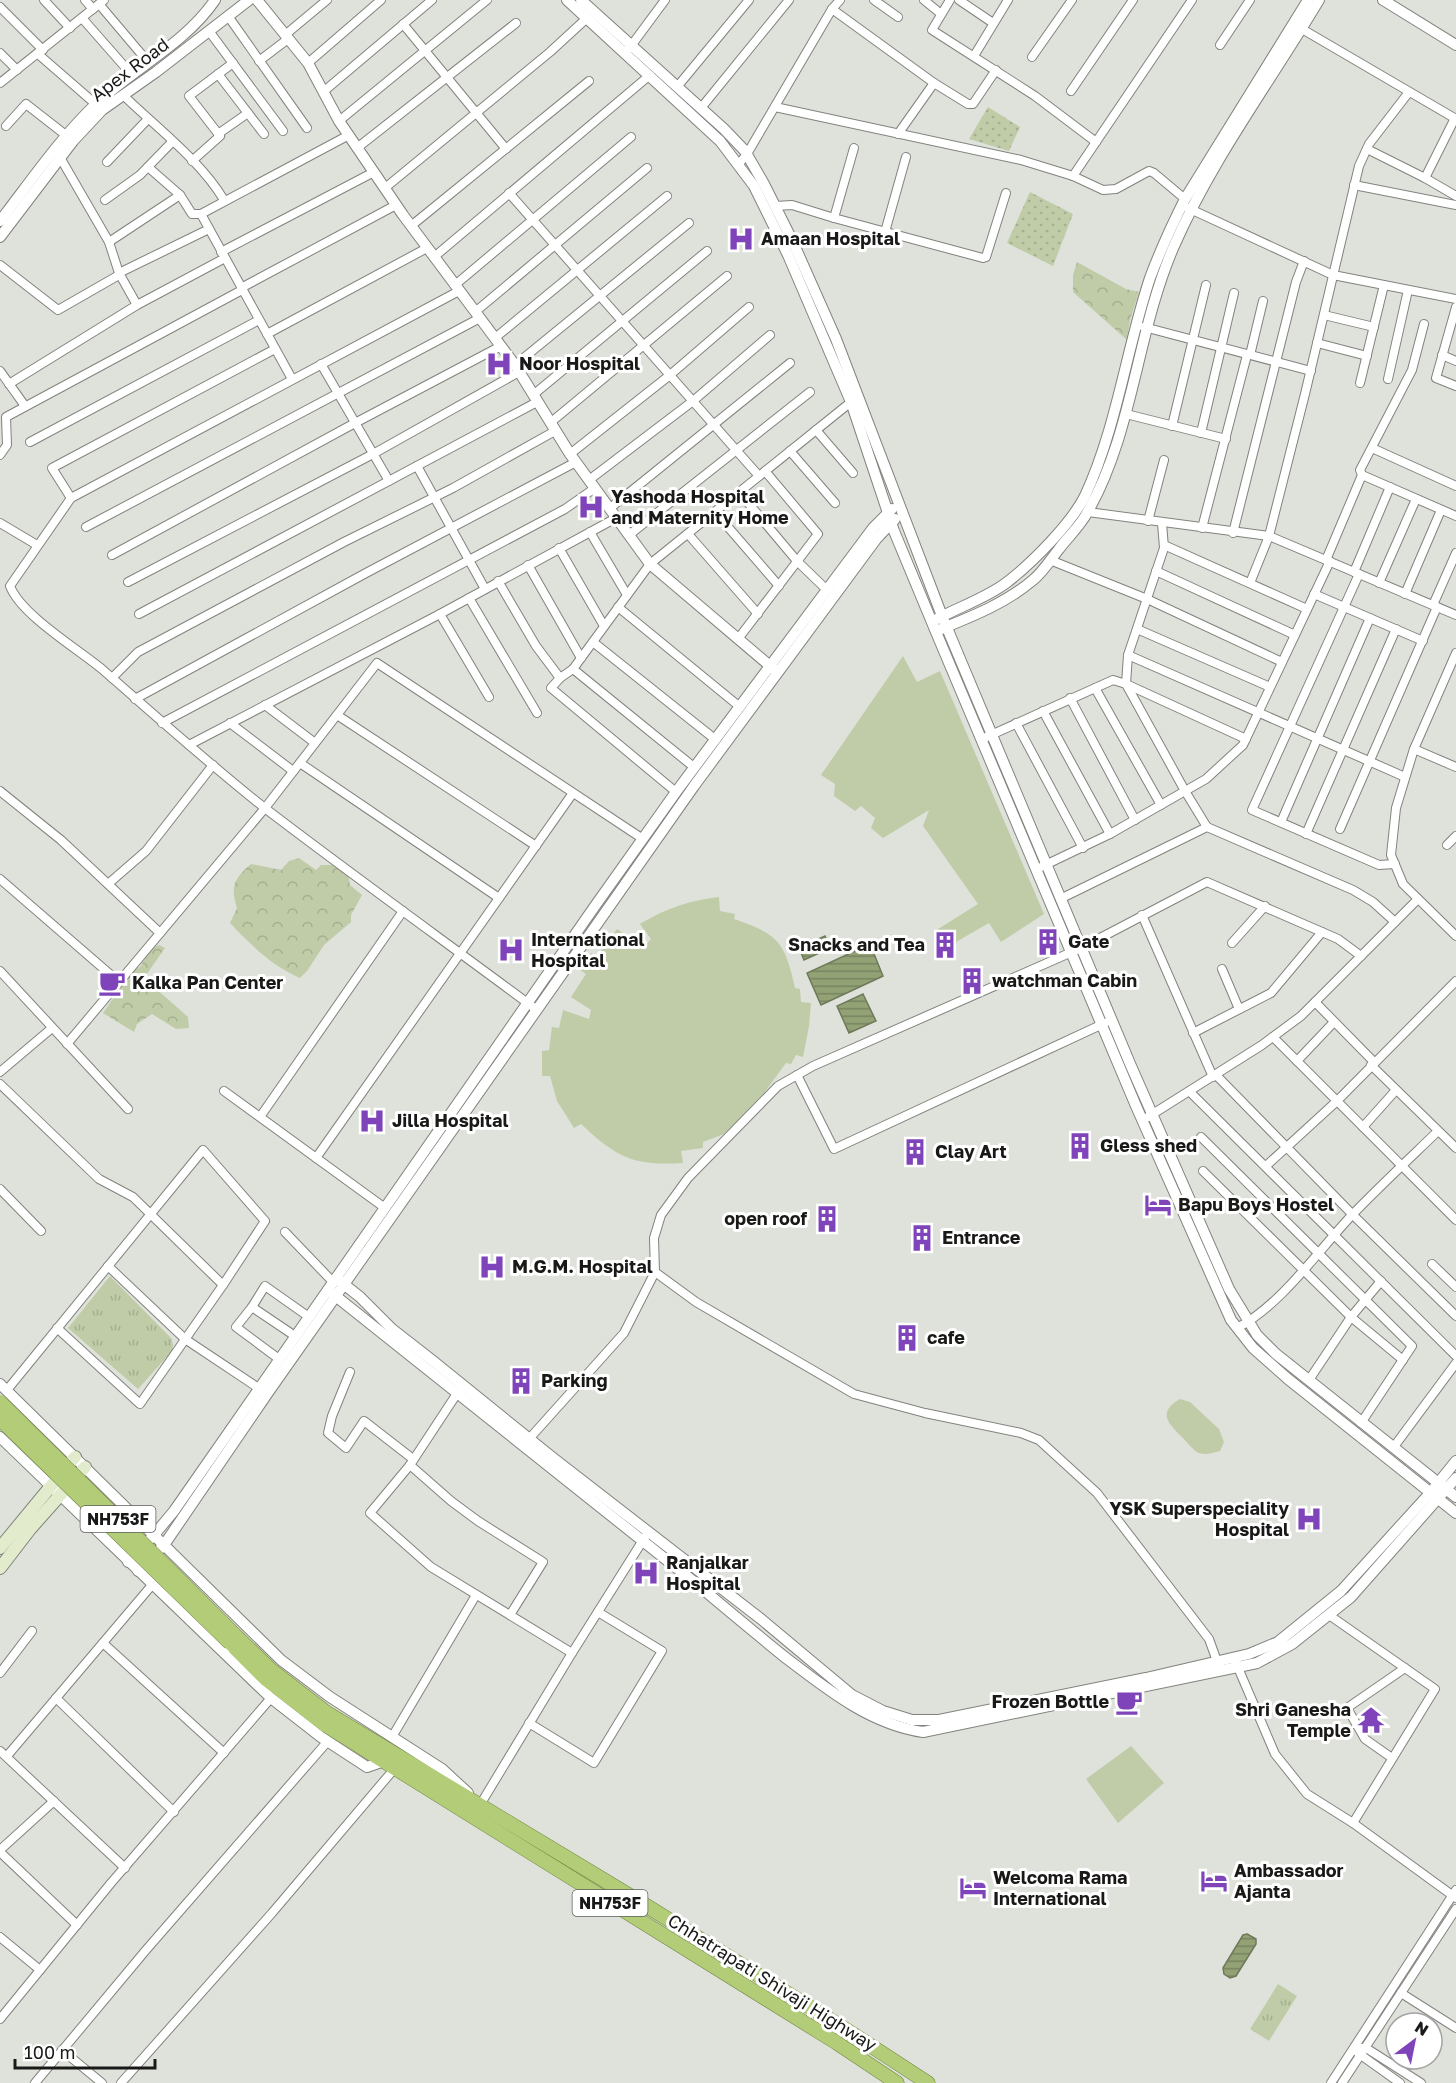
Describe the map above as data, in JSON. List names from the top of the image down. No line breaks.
{"streets":{"highway":["NH753F","Chhatrapati Shivaji Highway"],"street":["Apex Road"]},"crossings":[["NH753F","Chhatrapati Shivaji Highway"]],"places":{"hospital":["Amaan Hospital","Noor Hospital","Yashoda Hospital and Maternity Home","International Hospital","Jilla Hospital","M.G.M. Hospital","YSK Superspeciality Hospital","Ranjalkar Hospital"],"building":["Gate","Snacks and Tea","watchman Cabin","Gless shed","Clay Art","open roof","Entrance","cafe","Parking"],"cafe":["Kalka Pan Center","Frozen Bottle"],"hotel":["Bapu Boys Hostel","Ambassador Ajanta","Welcoma Rama International"],"temple":["Shri Ganesha Temple"]},"scale_bar":"100 m","north":"top right"}
